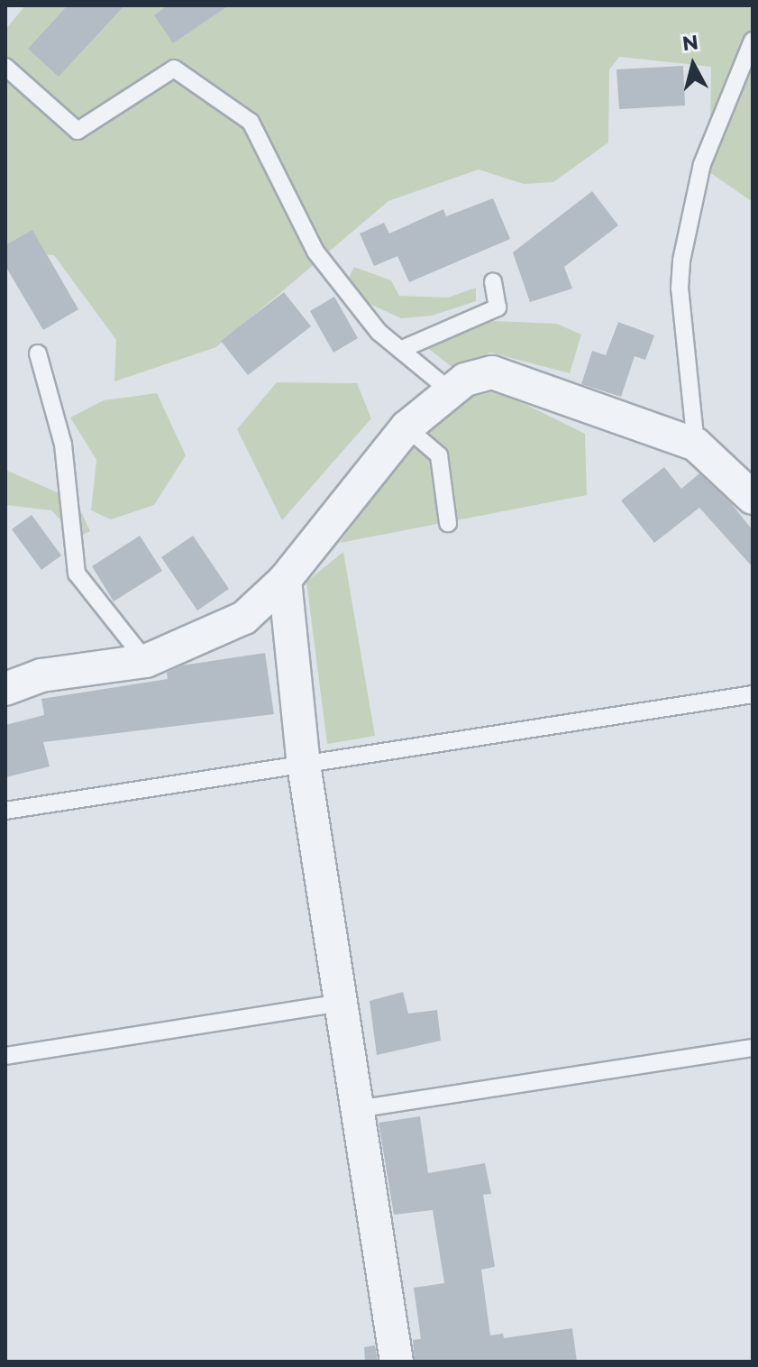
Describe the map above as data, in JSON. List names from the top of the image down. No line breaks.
{"north":"top"}
